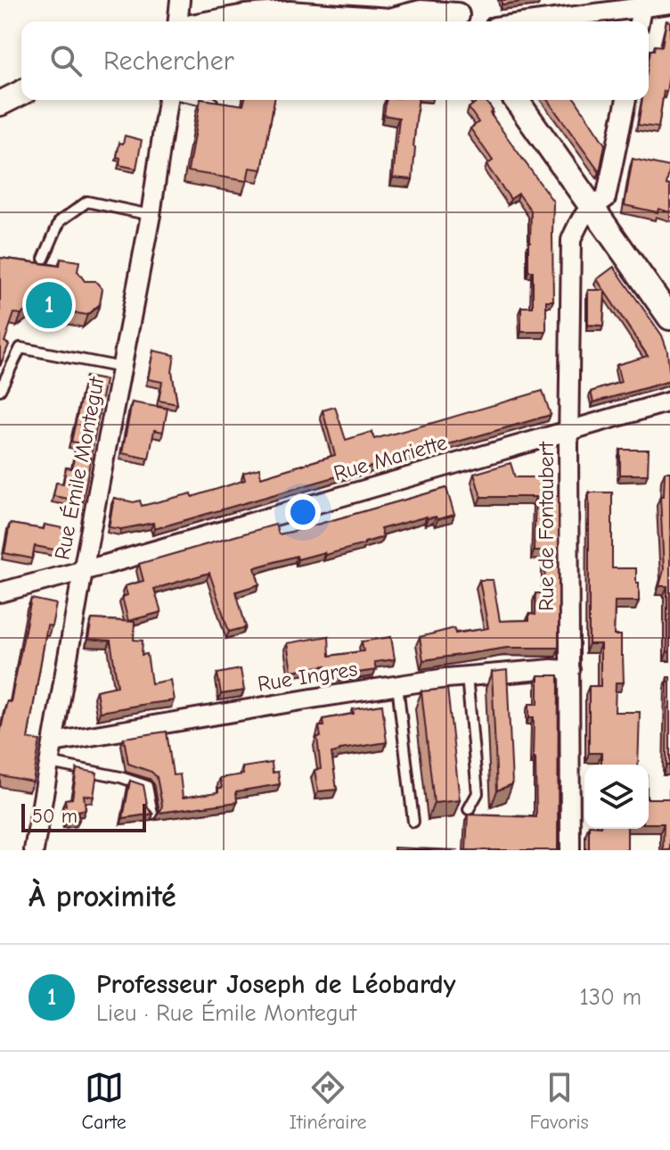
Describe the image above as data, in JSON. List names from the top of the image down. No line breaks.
{"streets":{"street":["Rue Mariette","Rue Émile Montegut","Rue de Fontaubert","Rue Ingres"]},"crossings":[["Rue Mariette","Rue Émile Montegut"],["Rue Mariette","Rue de Fontaubert"],["Rue Émile Montegut","Rue Ingres"],["Rue de Fontaubert","Rue Ingres"]],"scale_bar":"50 m","page":{"search":"Rechercher","pins":"1","scale":"50 m","heading":"À proximité","list":[{"mark":"1","name":"Professeur Joseph de Léobardy","note":"Lieu · Rue Émile Montegut","value":"130 m"}],"nav":["Carte","Itinéraire","Favoris"]}}
